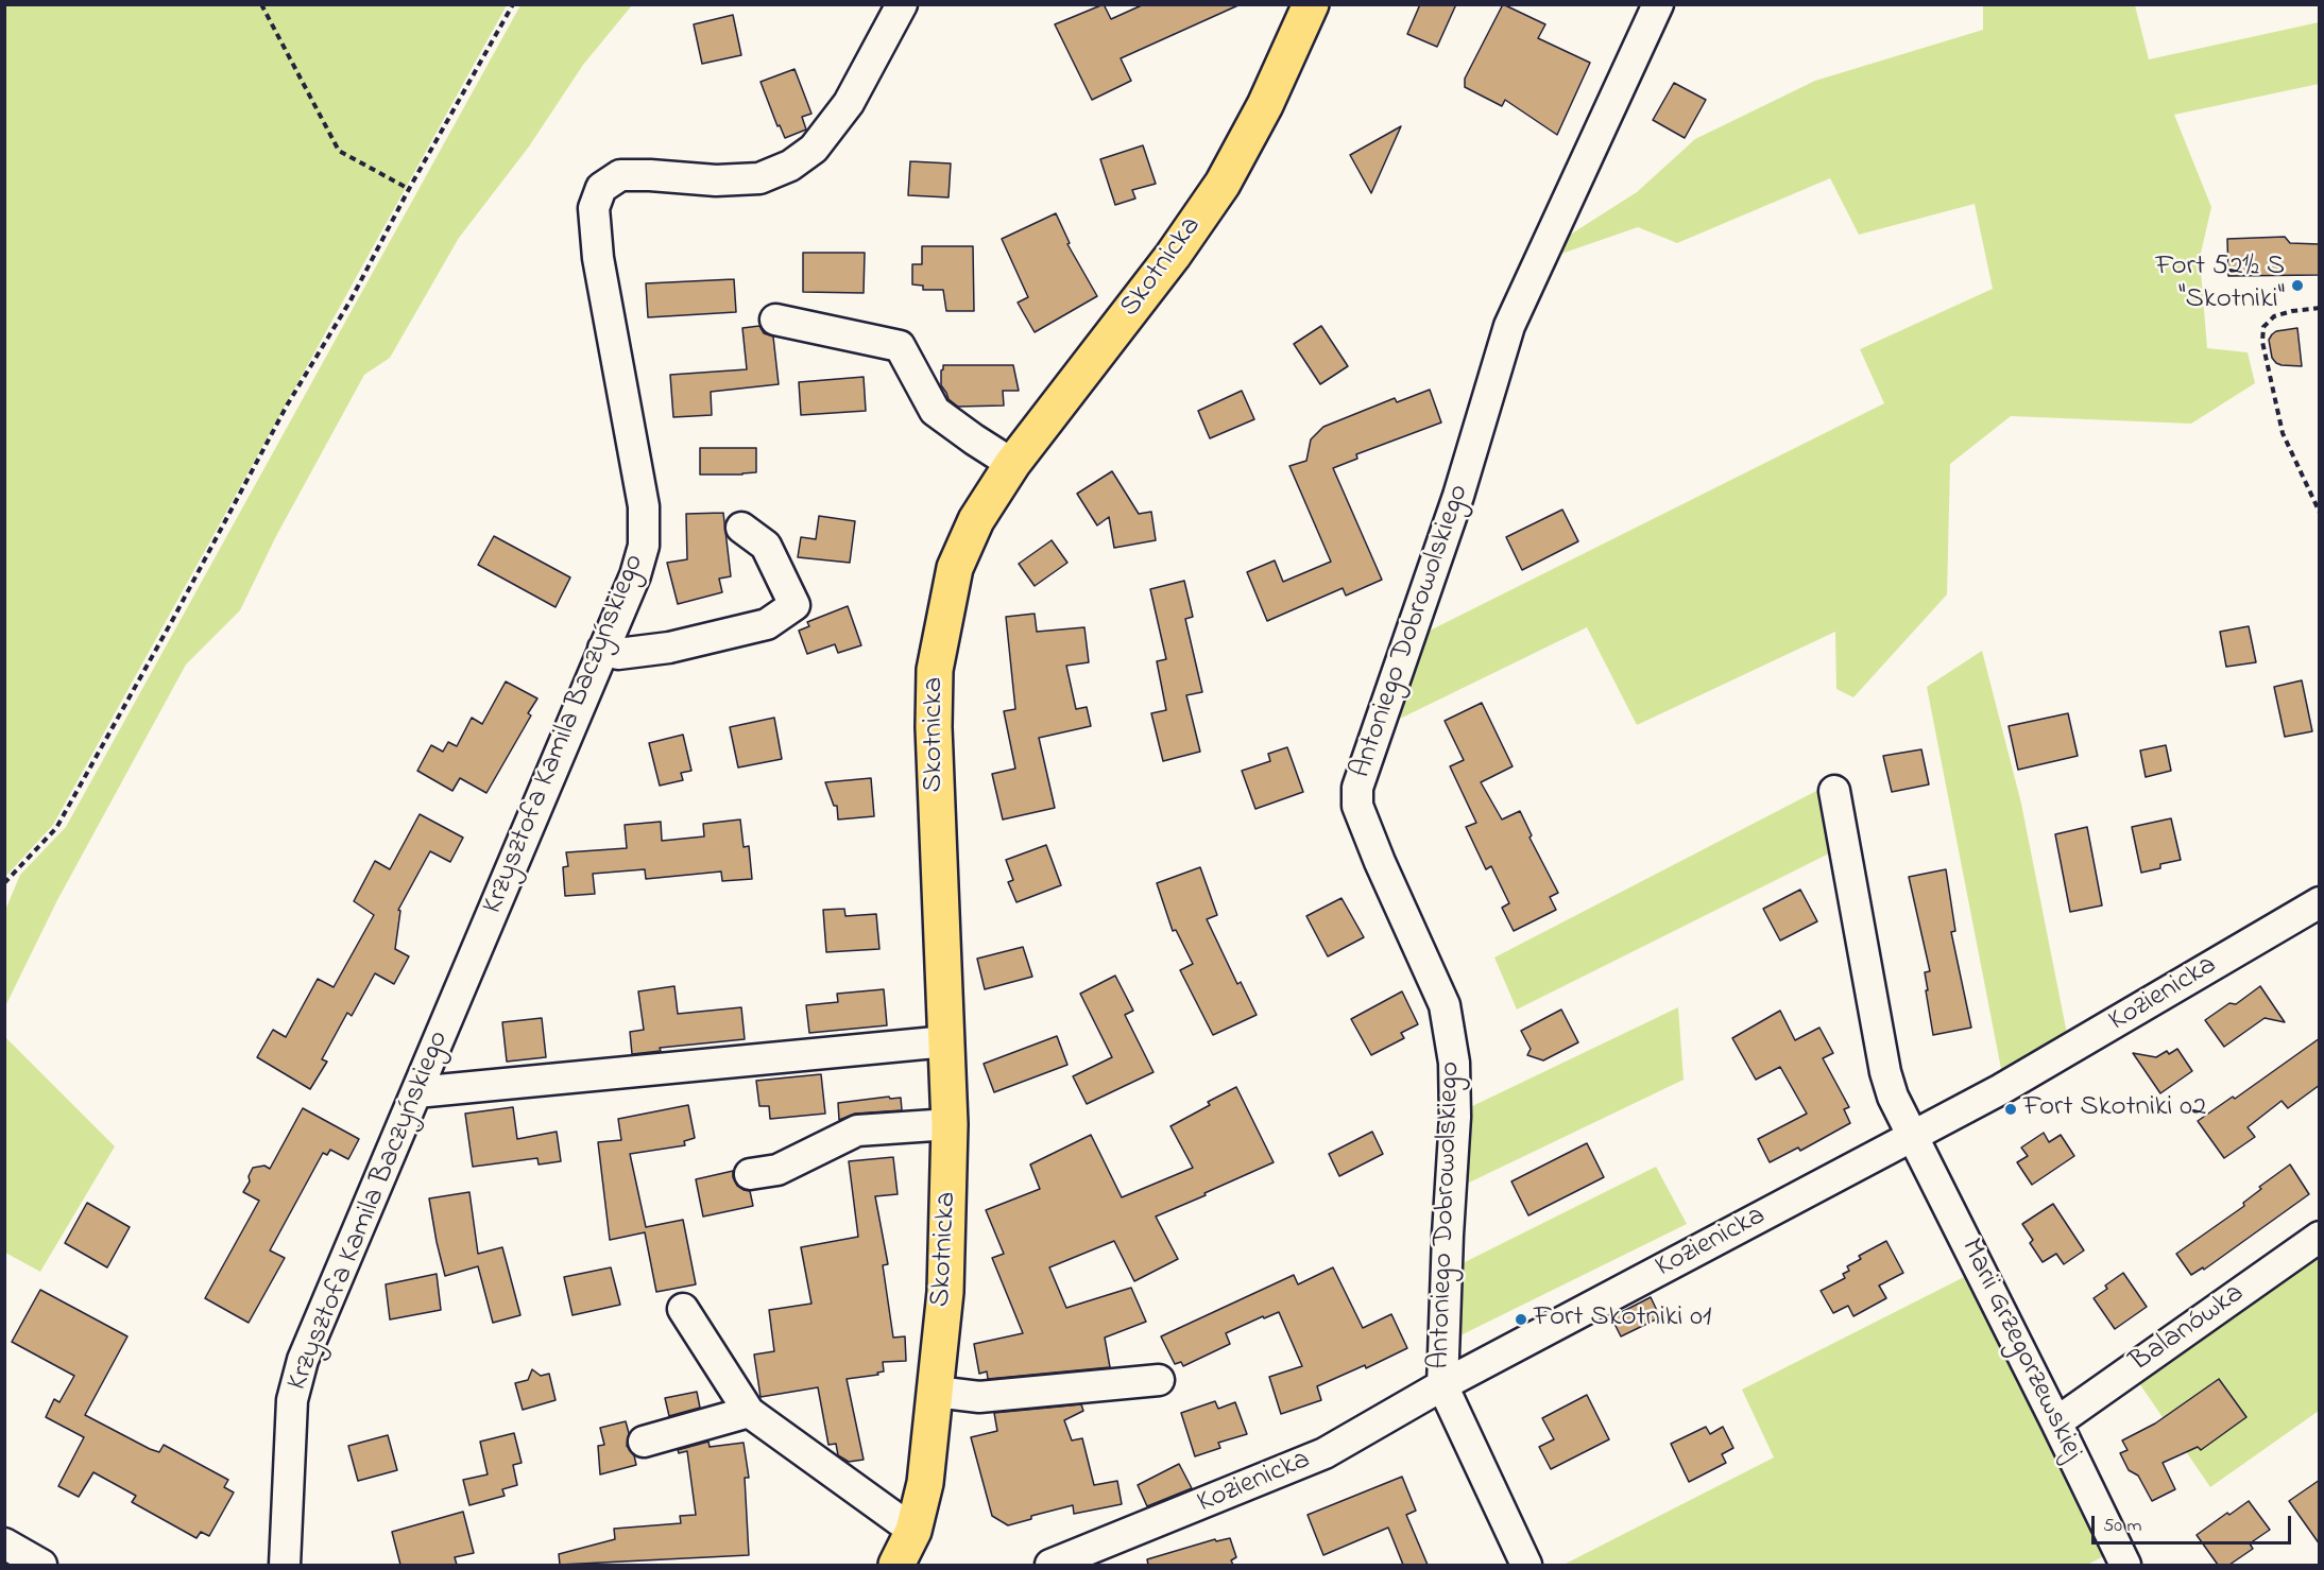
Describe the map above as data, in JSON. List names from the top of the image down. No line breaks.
{"streets":{"main road":["Skotnicka"],"street":["Antoniego Dobrowolskiego","Krzysztofa Kamila Baczyńskiego","Kozienicka","Balanówka","Marii Grzegorzewskiej"]},"crossings":[["Antoniego Dobrowolskiego","Kozienicka"],["Kozienicka","Marii Grzegorzewskiej"],["Balanówka","Marii Grzegorzewskiej"]],"places":["Fort 52½ S \"Skotniki\"","Fort Skotniki 02","Fort Skotniki 01"],"scale_bar":"50 m"}
